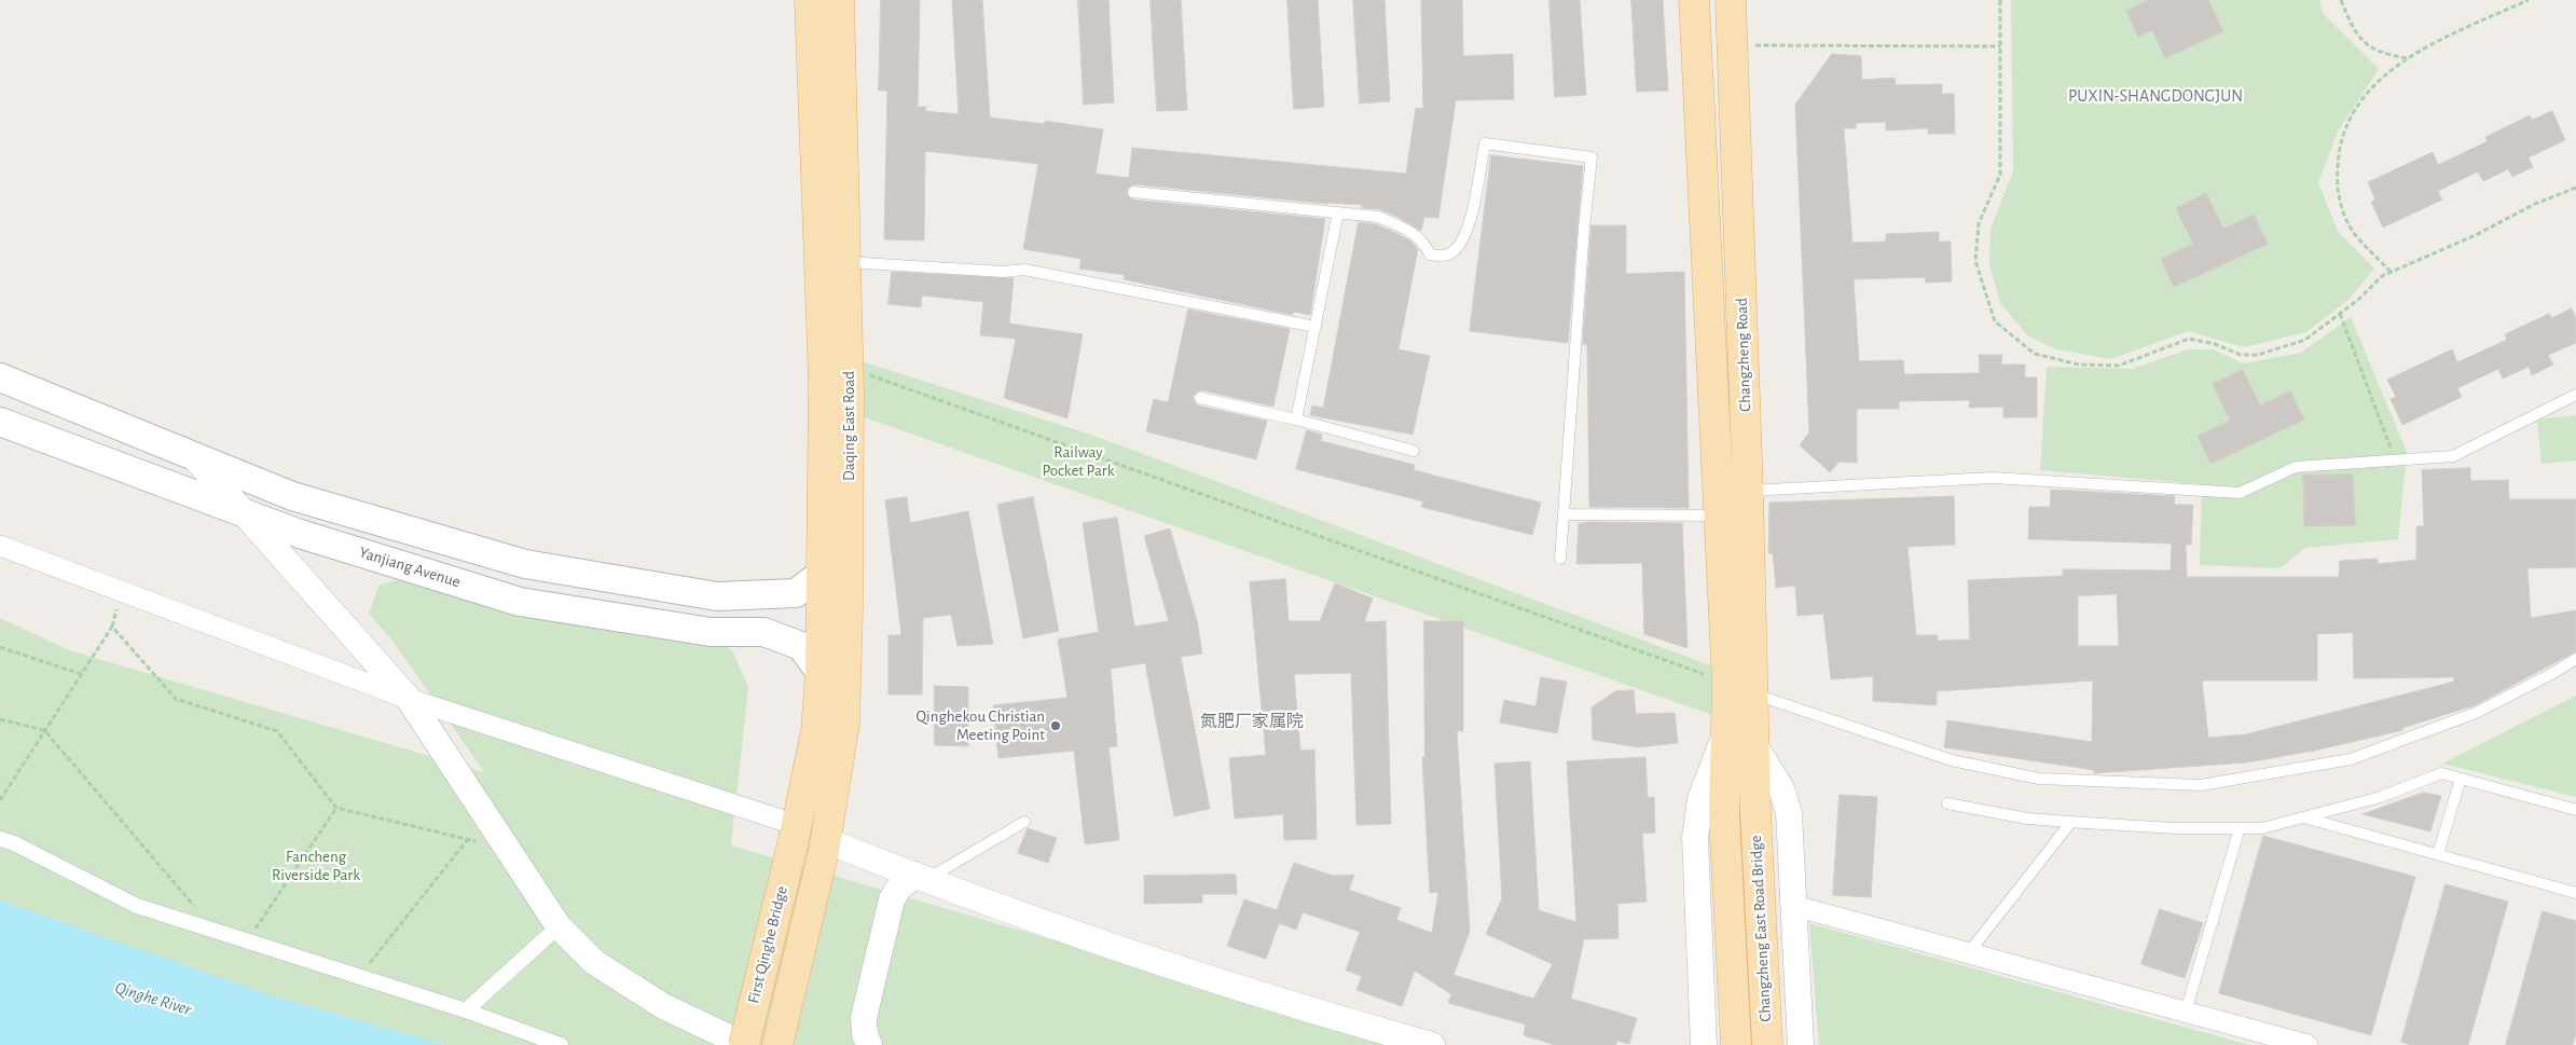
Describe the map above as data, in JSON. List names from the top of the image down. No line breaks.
{"streets":{"main road":["Changzheng Road","Daqing East Road","Yanjiang Avenue","Changzheng East Road Bridge","First Qinghe Bridge"]},"crossings":[["Changzheng Road","Changzheng East Road Bridge"],["Daqing East Road","Yanjiang Avenue"],["Daqing East Road","First Qinghe Bridge"]],"districts":["PUXIN-SHANGDONGJUN","氮肥厂家属院"],"water":["Qinghe River"],"parks":["Railway Pocket Park","Fancheng Riverside Park"],"places":["Qinghekou Christian Meeting Point"]}
